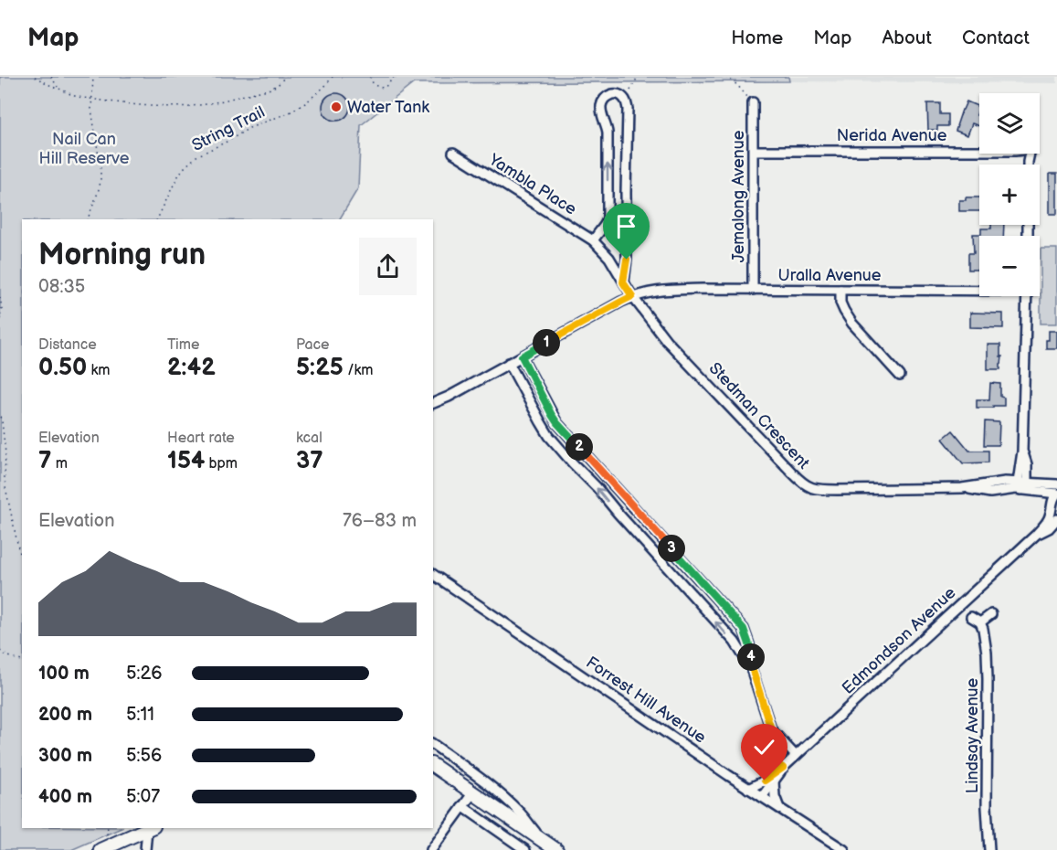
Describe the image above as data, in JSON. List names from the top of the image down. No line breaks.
{"streets":{"street":["Nerida Avenue","Yambla Place","Jemalong Avenue","Uralla Avenue","Stedman Crescent","Edmondson Avenue","Forrest Hill Avenue","Lindsay Avenue"],"path":["String Trail"]},"crossings":[["Nerida Avenue","Jemalong Avenue"],["Yambla Place","Uralla Avenue"],["Yambla Place","Stedman Crescent"],["Jemalong Avenue","Uralla Avenue"],["Uralla Avenue","Stedman Crescent"],["Stedman Crescent","Edmondson Avenue"],["Edmondson Avenue","Forrest Hill Avenue"]],"parks":["Nail Can Hill Reserve"],"places":["Water Tank"],"page":{"header":"Map","nav":["Home","Map","About","Contact"],"map_buttons":["+","−"],"heading":["Morning run","08:35"],"stats":[["Distance","0.50 km"],["Time","2:42"],["Pace","5:25 /km"],["Elevation","7 m"],["Heart rate","154 bpm"],["kcal","37"]],"pins":["1","2","3","4"],"chart":["Elevation","76–83 m"],"list":[{"name":"100 m","note":"5:26"},{"name":"200 m","note":"5:11"},{"name":"300 m","note":"5:56"},{"name":"400 m","note":"5:07"}]}}
